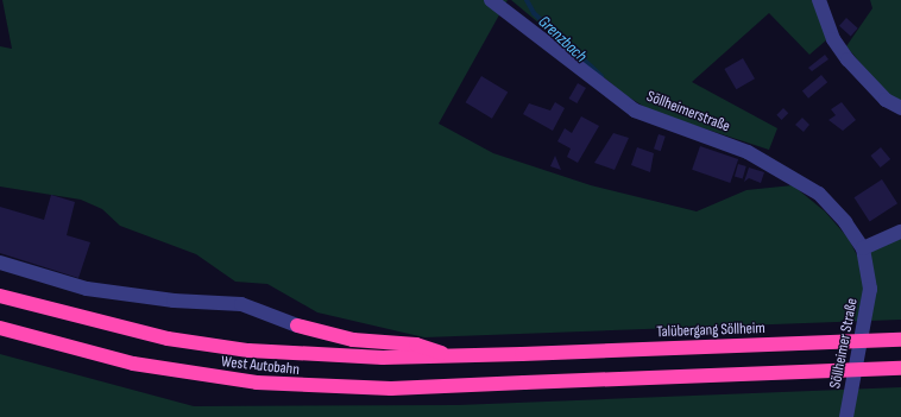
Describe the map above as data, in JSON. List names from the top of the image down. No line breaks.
{"streets":{"highway":["Talübergang Söllheim","West Autobahn"],"street":["Söllheimerstraße","Söllheimer Straße"]},"crossings":[["Söllheimerstraße","Söllheimer Straße"],["Talübergang Söllheim","West Autobahn"]],"water":["Grenzbach"]}
